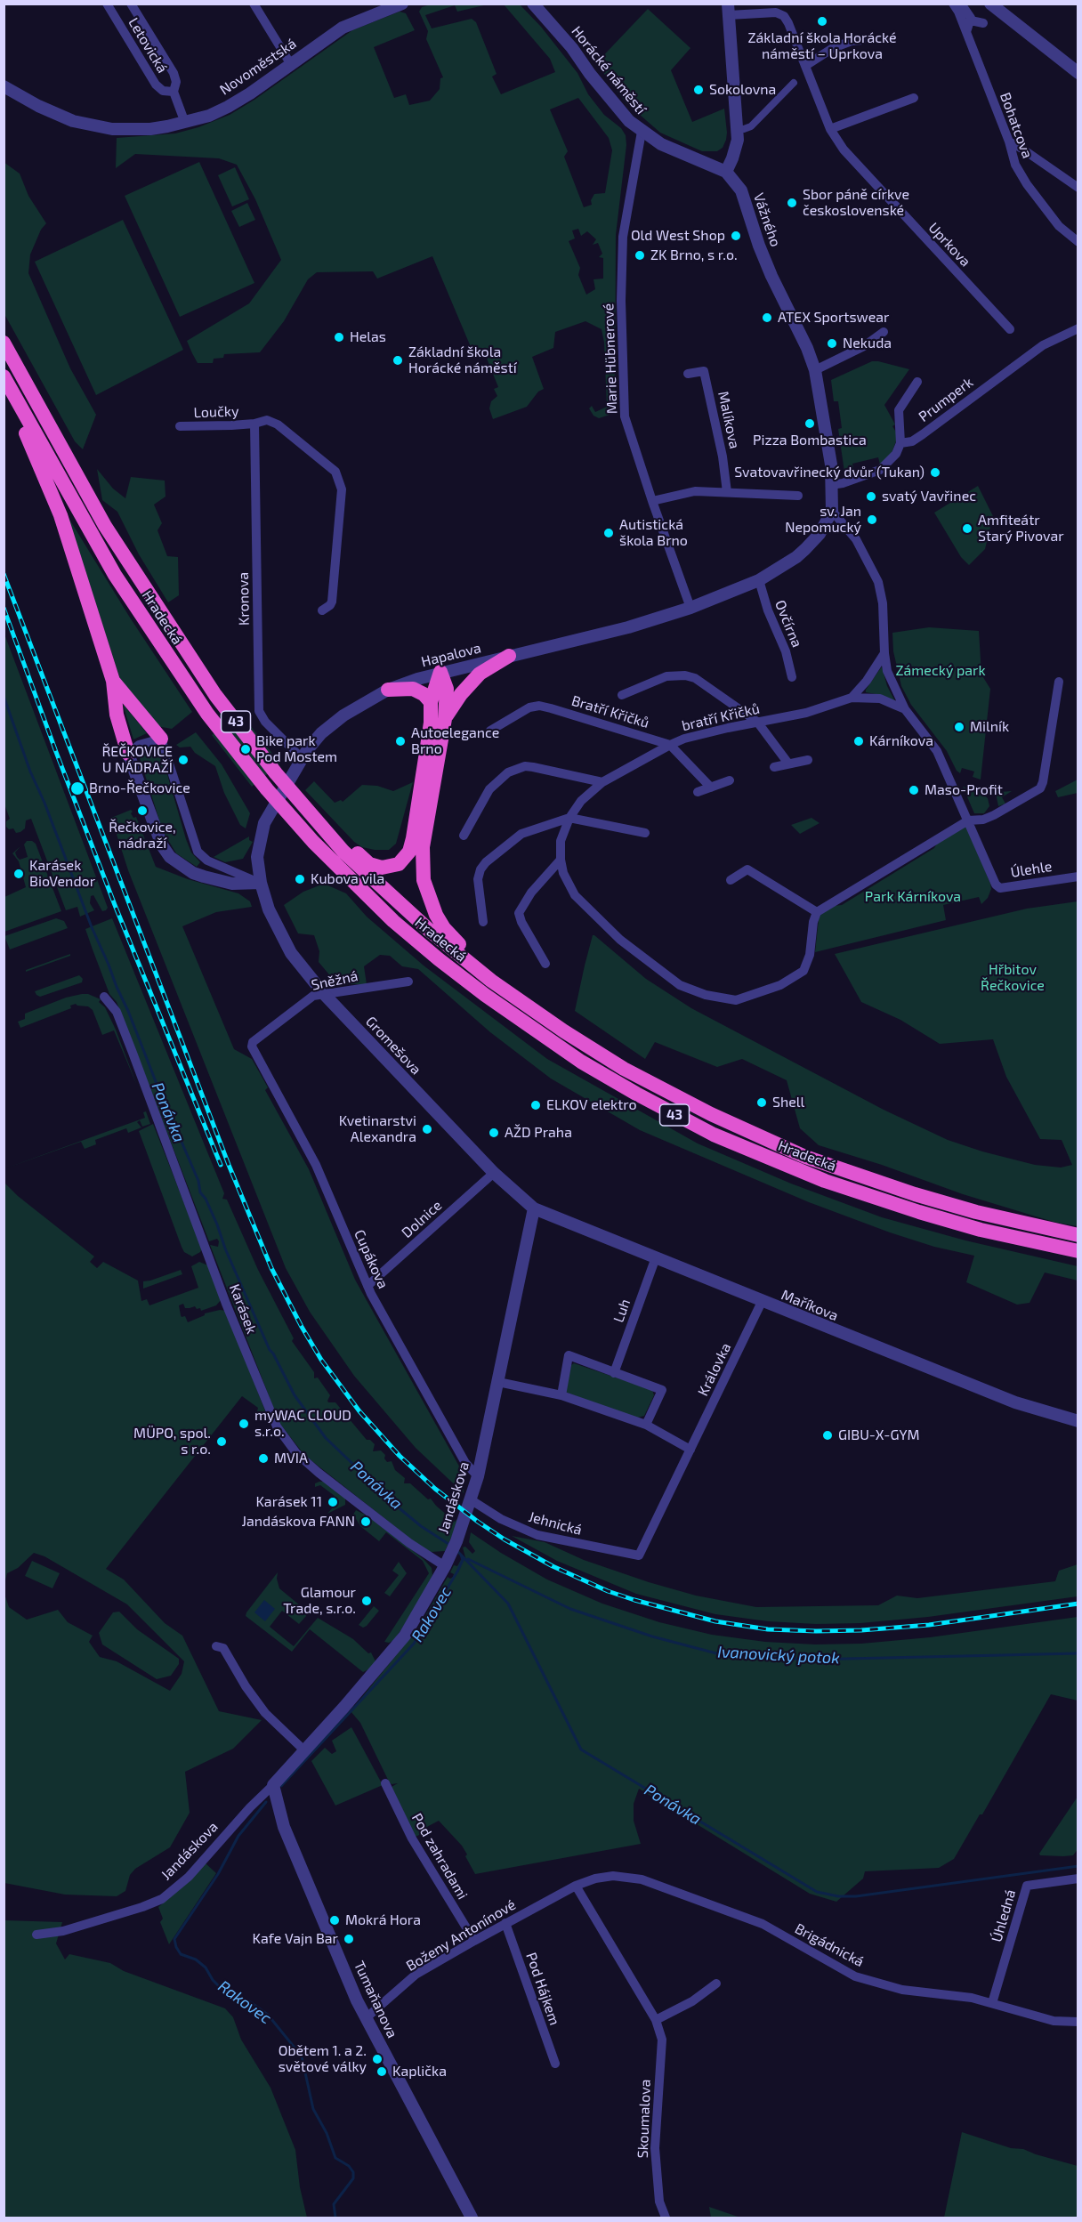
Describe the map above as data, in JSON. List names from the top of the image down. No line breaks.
{"streets":{"highway":["Hradecká","43"],"street":["Letovická","Novoměstská","Horácké náměstí","Bohatcova","Vážného","Uprkova","Marie Hübnerové","Prumperk","Loučky","Malíkova","Kronova","Ovčírna","Hapalova","Bratří Křičků","bratří Křičků","Úlehle","Sněžná","Gromešova","Dolnice","Cupákova","Maříkova","Karásek","Luh","Královka","Jandáskova","Jehnická","Pod zahradami","Úhledná","Boženy Antonínové","Brigádnická","Pod Hájkem","Tumaňanova","Skoumalova"]},"crossings":[["Letovická","Novoměstská"],["Horácké náměstí","Vážného"],["Horácké náměstí","Marie Hübnerové"],["Vážného","Hapalova"],["Marie Hübnerové","Hapalova"],["Loučky","Kronova"],["Kronova","Hapalova"],["Ovčírna","Hapalova"],["Hapalova","Gromešova"],["Bratří Křičků","bratří Křičků"],["Sněžná","Gromešova"],["Sněžná","Cupákova"],["Gromešova","Dolnice"],["Gromešova","Maříkova"],["Gromešova","Jandáskova"],["Dolnice","Cupákova"],["Cupákova","Jandáskova"],["Maříkova","Luh"],["Maříkova","Královka"],["Maříkova","Jandáskova"],["Karásek","Jandáskova"],["Královka","Jehnická"],["Jandáskova","Jehnická"],["Jandáskova","Tumaňanova"],["Pod zahradami","Boženy Antonínové"],["Úhledná","Brigádnická"],["Boženy Antonínové","Brigádnická"],["Boženy Antonínové","Pod Hájkem"],["Boženy Antonínové","Tumaňanova"],["Boženy Antonínové","Skoumalova"],["Brigádnická","Skoumalova"]],"water":["Ponávka","Rakovec","Ivanovický potok"],"parks":["Zámecký park","Park Kárníkova","Hřbitov Řečkovice"],"places":["Základní škola Horácké náměstí – Uprkova","Sokolovna","Sbor páně církve československé","Old West Shop","ZK Brno, s r.o.","ATEX Sportswear","Helas","Nekuda","Základní škola Horácké náměstí","Pizza Bombastica","Svatovavřinecký dvůr (Tukan)","svatý Vavřinec","sv. Jan Nepomucký","Amfiteátr Starý Pivovar","Autistická škola Brno","Milník","Autoelegance Brno","Kárníkova","Bike park Pod Mostem","ŘEČKOVICE U NÁDRAŽÍ","Brno-Řečkovice","Maso-Profit","Řečkovice, nádraží","Karásek BioVendor","Kubova vila","Shell","ELKOV elektro","Kvetinarstvi Alexandra","AŽD Praha","myWAC CLOUD s.r.o.","GIBU-X-GYM","MÜPO, spol. s r.o.","MVIA","Karásek 11","Jandáskova FANN","Glamour Trade, s.r.o.","Mokrá Hora","Kafe Vajn Bar","Obětem 1. a 2. světové války","Kaplička"]}
